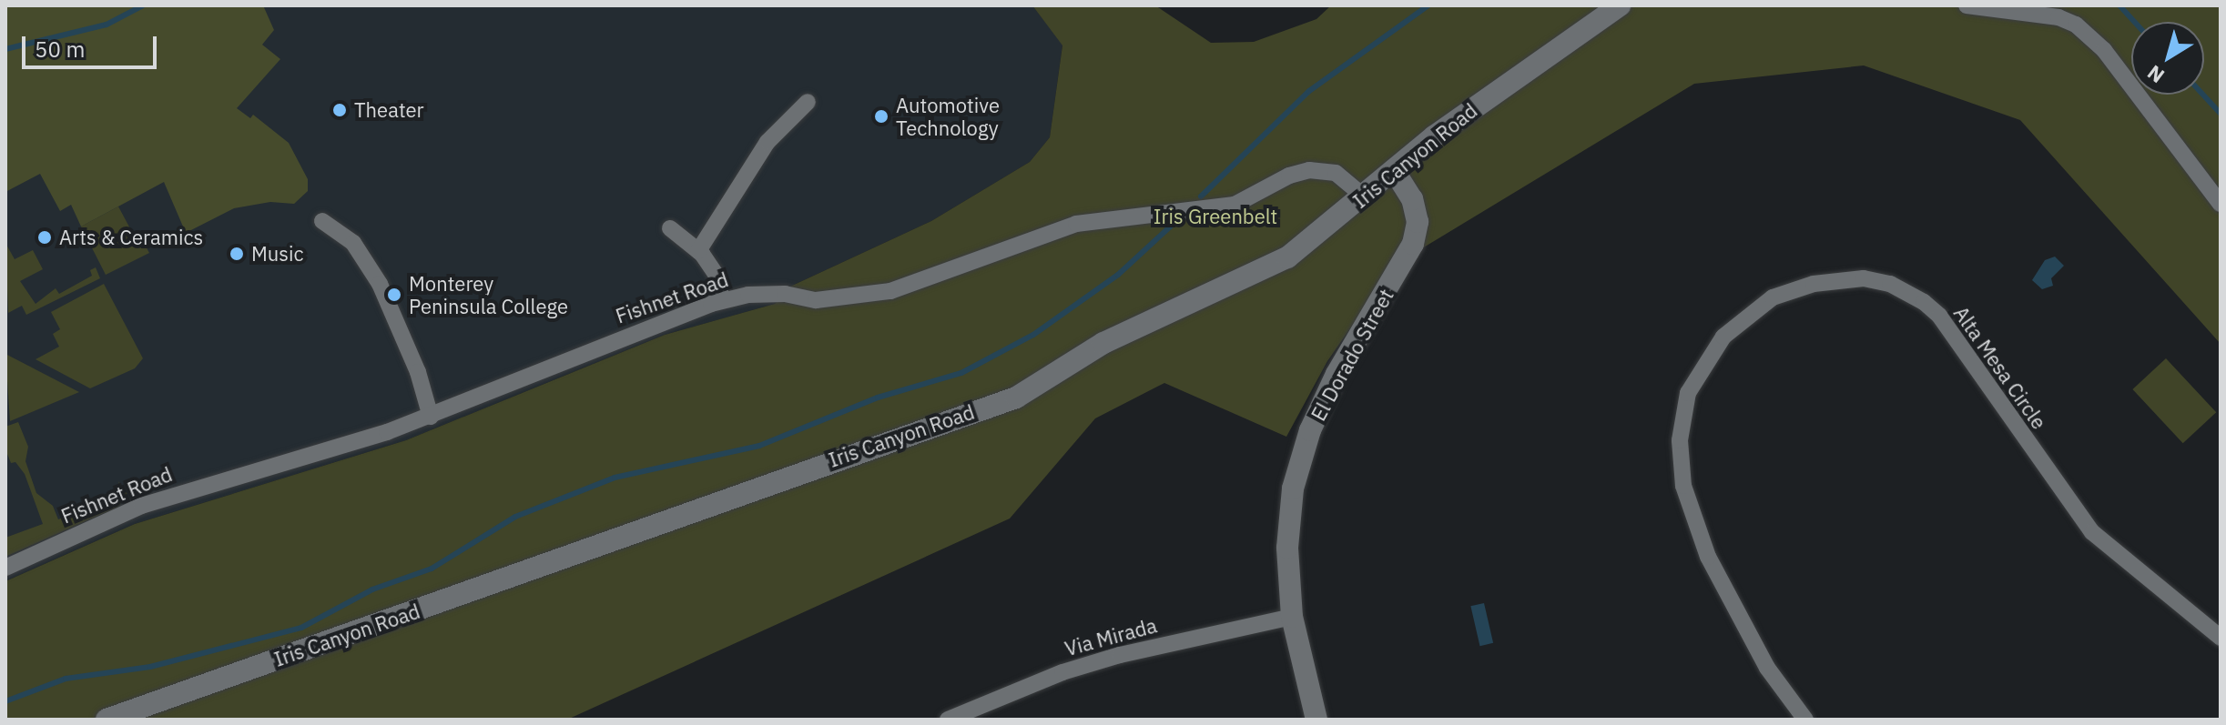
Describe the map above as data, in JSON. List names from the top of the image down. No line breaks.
{"streets":{"street":["Iris Canyon Road","Fishnet Road","El Dorado Street","Alta Mesa Circle","Via Mirada"]},"crossings":[["Iris Canyon Road","Fishnet Road"],["Iris Canyon Road","El Dorado Street"],["El Dorado Street","Via Mirada"]],"parks":["Iris Greenbelt"],"places":["Theater","Automotive Technology","Arts & Ceramics","Music","Monterey Peninsula College"],"scale_bar":"50 m","north":"bottom left"}
